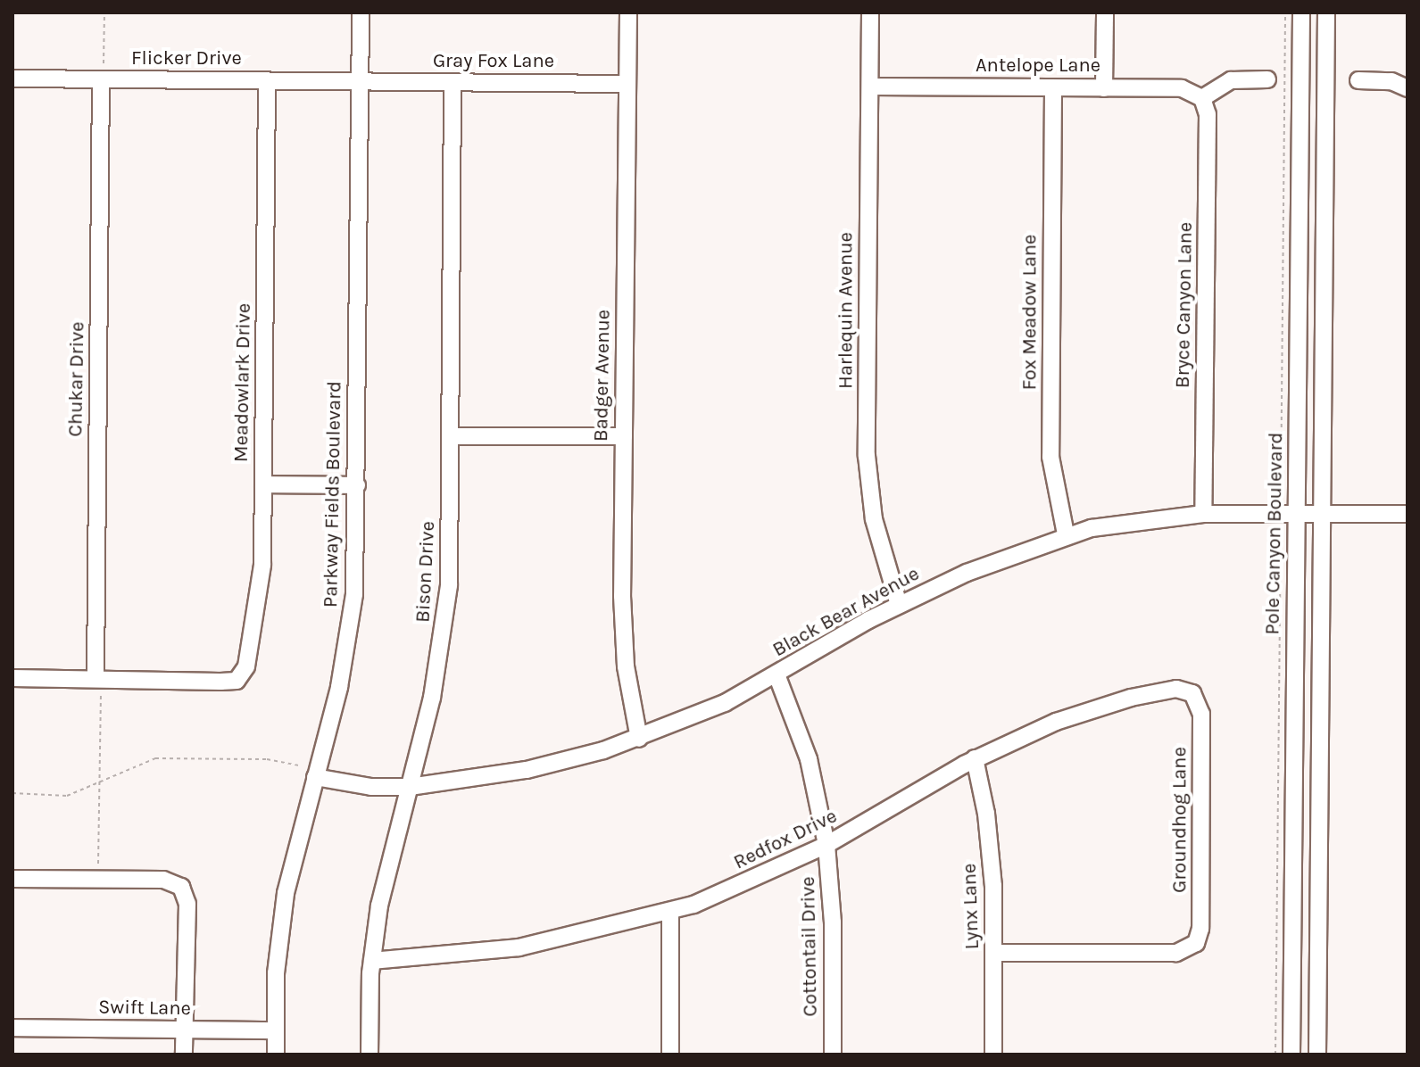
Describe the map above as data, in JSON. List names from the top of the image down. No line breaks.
{"streets":{"street":["Flicker Drive","Gray Fox Lane","Antelope Lane","Bryce Canyon Lane","Harlequin Avenue","Fox Meadow Lane","Badger Avenue","Chukar Drive","Meadowlark Drive","Parkway Fields Boulevard","Pole Canyon Boulevard","Bison Drive","Black Bear Avenue","Groundhog Lane","Redfox Drive","Lynx Lane","Cottontail Drive","Swift Lane"]},"crossings":[["Flicker Drive","Gray Fox Lane"],["Flicker Drive","Chukar Drive"],["Flicker Drive","Meadowlark Drive"],["Flicker Drive","Parkway Fields Boulevard"],["Gray Fox Lane","Badger Avenue"],["Gray Fox Lane","Parkway Fields Boulevard"],["Gray Fox Lane","Bison Drive"],["Antelope Lane","Bryce Canyon Lane"],["Antelope Lane","Harlequin Avenue"],["Antelope Lane","Fox Meadow Lane"],["Bryce Canyon Lane","Black Bear Avenue"],["Harlequin Avenue","Black Bear Avenue"],["Fox Meadow Lane","Black Bear Avenue"],["Badger Avenue","Black Bear Avenue"],["Chukar Drive","Meadowlark Drive"],["Parkway Fields Boulevard","Black Bear Avenue"],["Parkway Fields Boulevard","Swift Lane"],["Pole Canyon Boulevard","Black Bear Avenue"],["Bison Drive","Black Bear Avenue"],["Bison Drive","Redfox Drive"],["Black Bear Avenue","Cottontail Drive"],["Groundhog Lane","Redfox Drive"],["Groundhog Lane","Lynx Lane"],["Redfox Drive","Lynx Lane"],["Redfox Drive","Cottontail Drive"]]}
